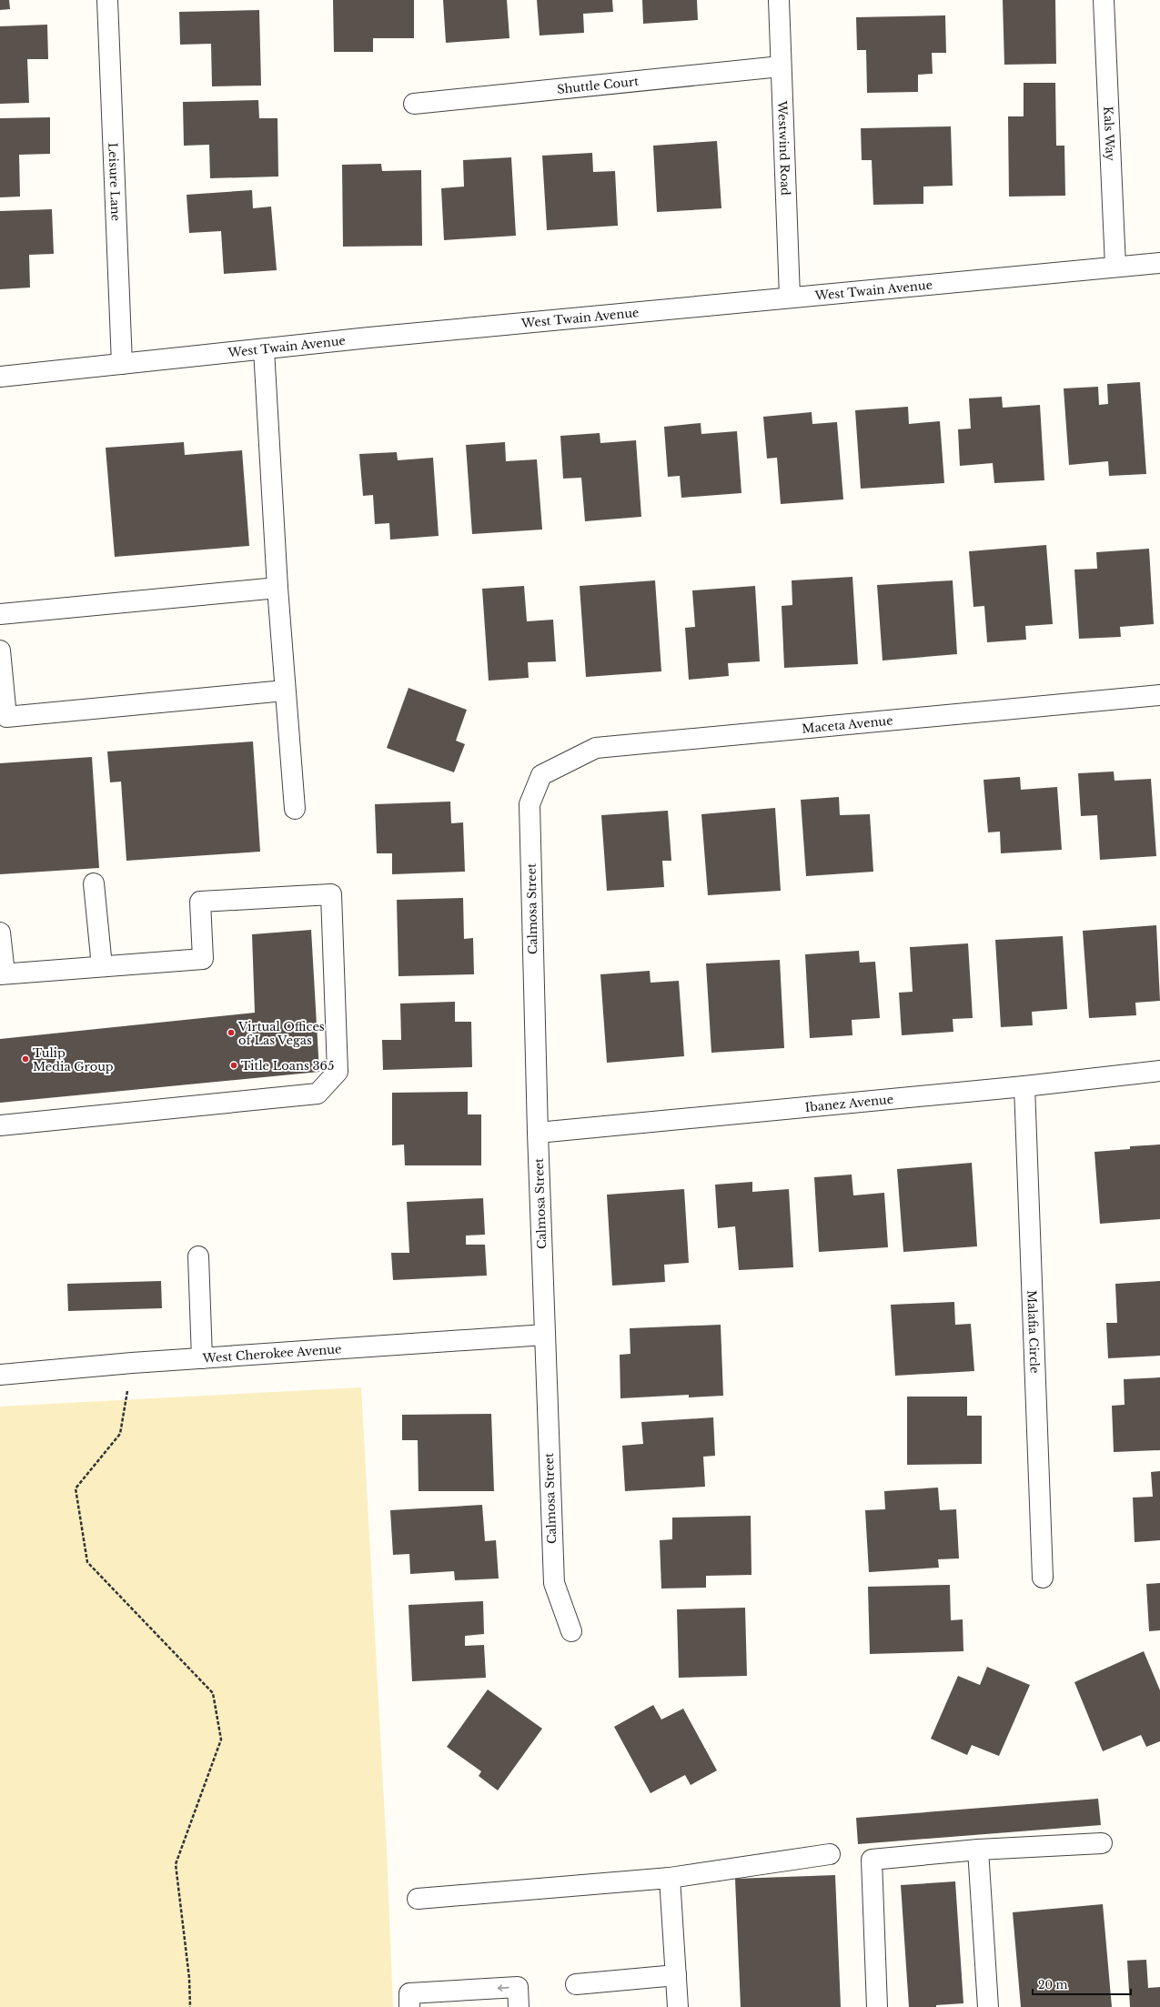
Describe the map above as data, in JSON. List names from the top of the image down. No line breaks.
{"streets":{"street":["Shuttle Court","Kals Way","Westwind Road","Leisure Lane","West Twain Avenue","Maceta Avenue","Calmosa Street","Ibanez Avenue","Malafia Circle","West Cherokee Avenue"]},"crossings":[["Shuttle Court","Westwind Road"],["Kals Way","West Twain Avenue"],["Westwind Road","West Twain Avenue"],["Leisure Lane","West Twain Avenue"],["Maceta Avenue","Calmosa Street"],["Calmosa Street","Ibanez Avenue"],["Calmosa Street","West Cherokee Avenue"],["Ibanez Avenue","Malafia Circle"]],"places":["Virtual Offices of Las Vegas","Tulip Media Group","Title Loans 365"],"scale_bar":"20 m"}
